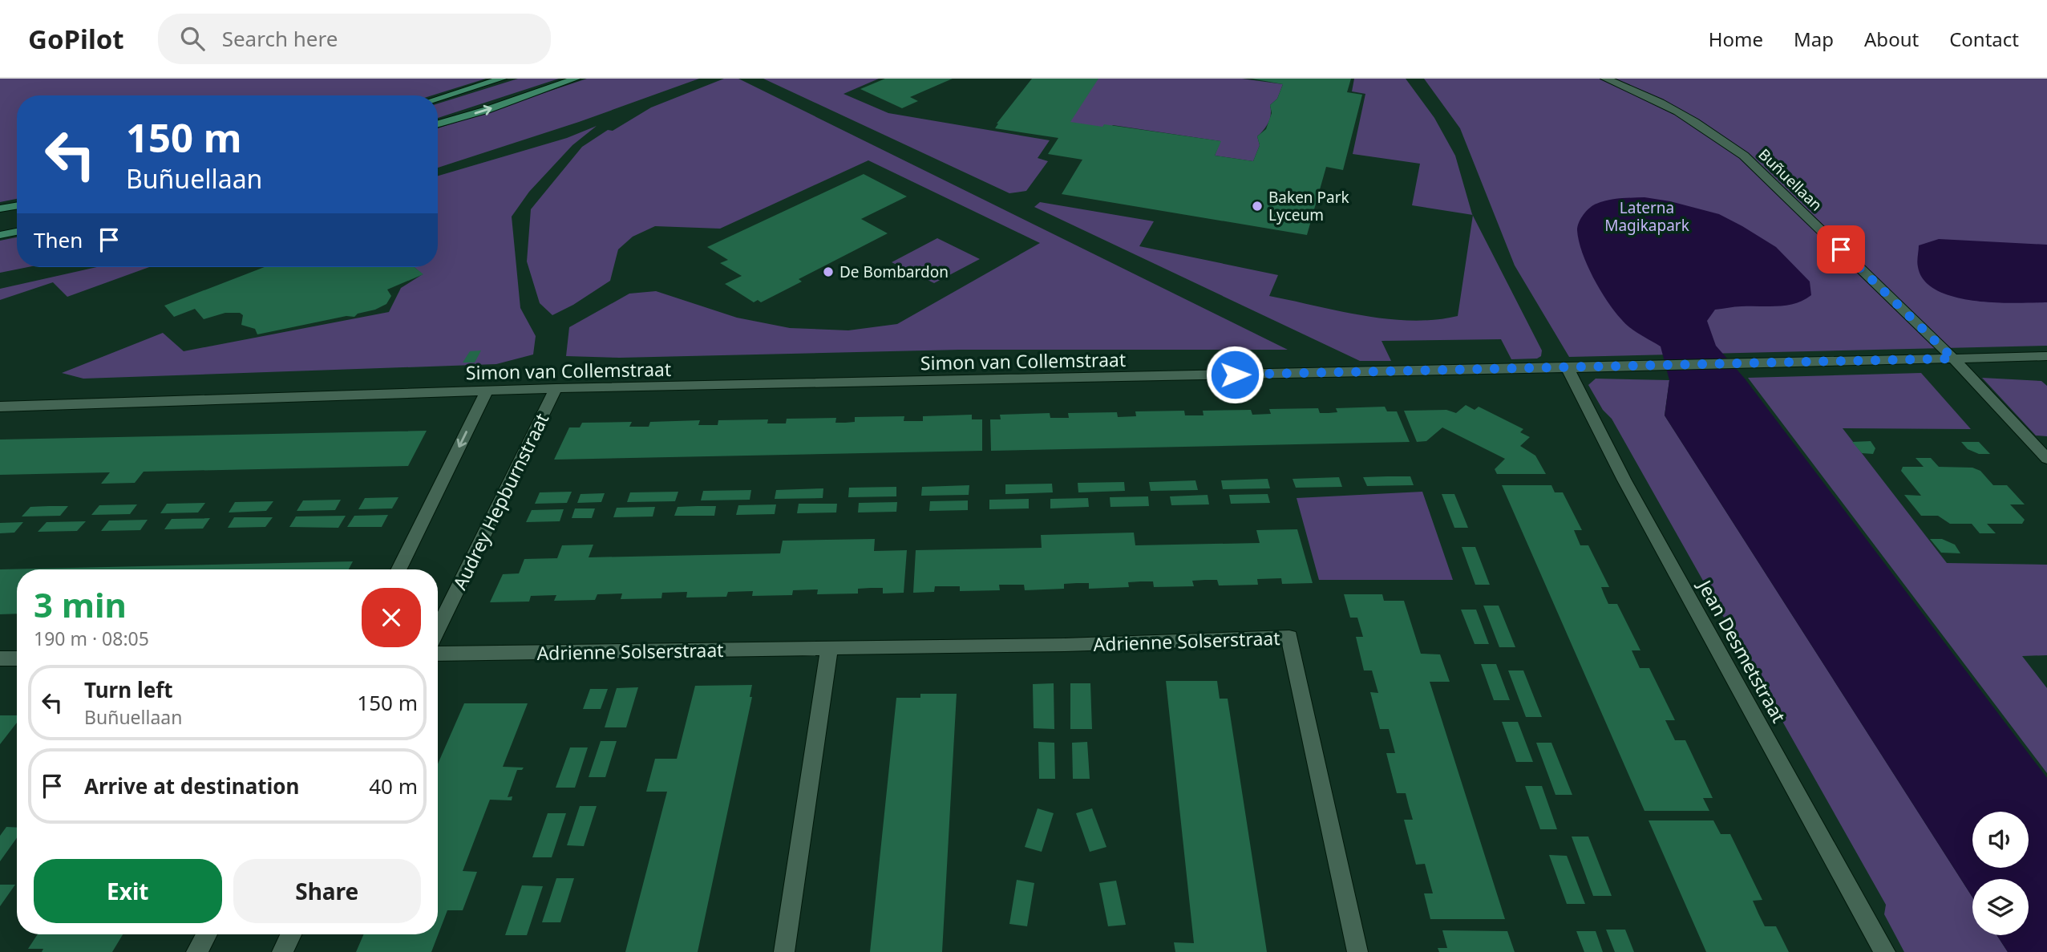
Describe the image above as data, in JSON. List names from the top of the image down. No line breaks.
{"streets":{"street":["Buñuellaan","Simon van Collemstraat","Audrey Hepburnstraat","Adrienne Solserstraat","Jean Desmetstraat"]},"crossings":[["Buñuellaan","Simon van Collemstraat"],["Simon van Collemstraat","Audrey Hepburnstraat"],["Simon van Collemstraat","Jean Desmetstraat"]],"parks":["Laterna Magikapark"],"places":["Baken Park Lyceum","De Bombardon"],"page":{"header":"GoPilot","search":"Search here","nav":["Home","Map","About","Contact"],"turn":["150 m","Buñuellaan"],"then":"Then","heading":["3 min","190 m · 08:05"],"list":[{"name":"Turn left","note":"Buñuellaan","value":"150 m"},{"name":"Arrive at destination","value":"40 m"}],"buttons":["Exit","Share"]}}
